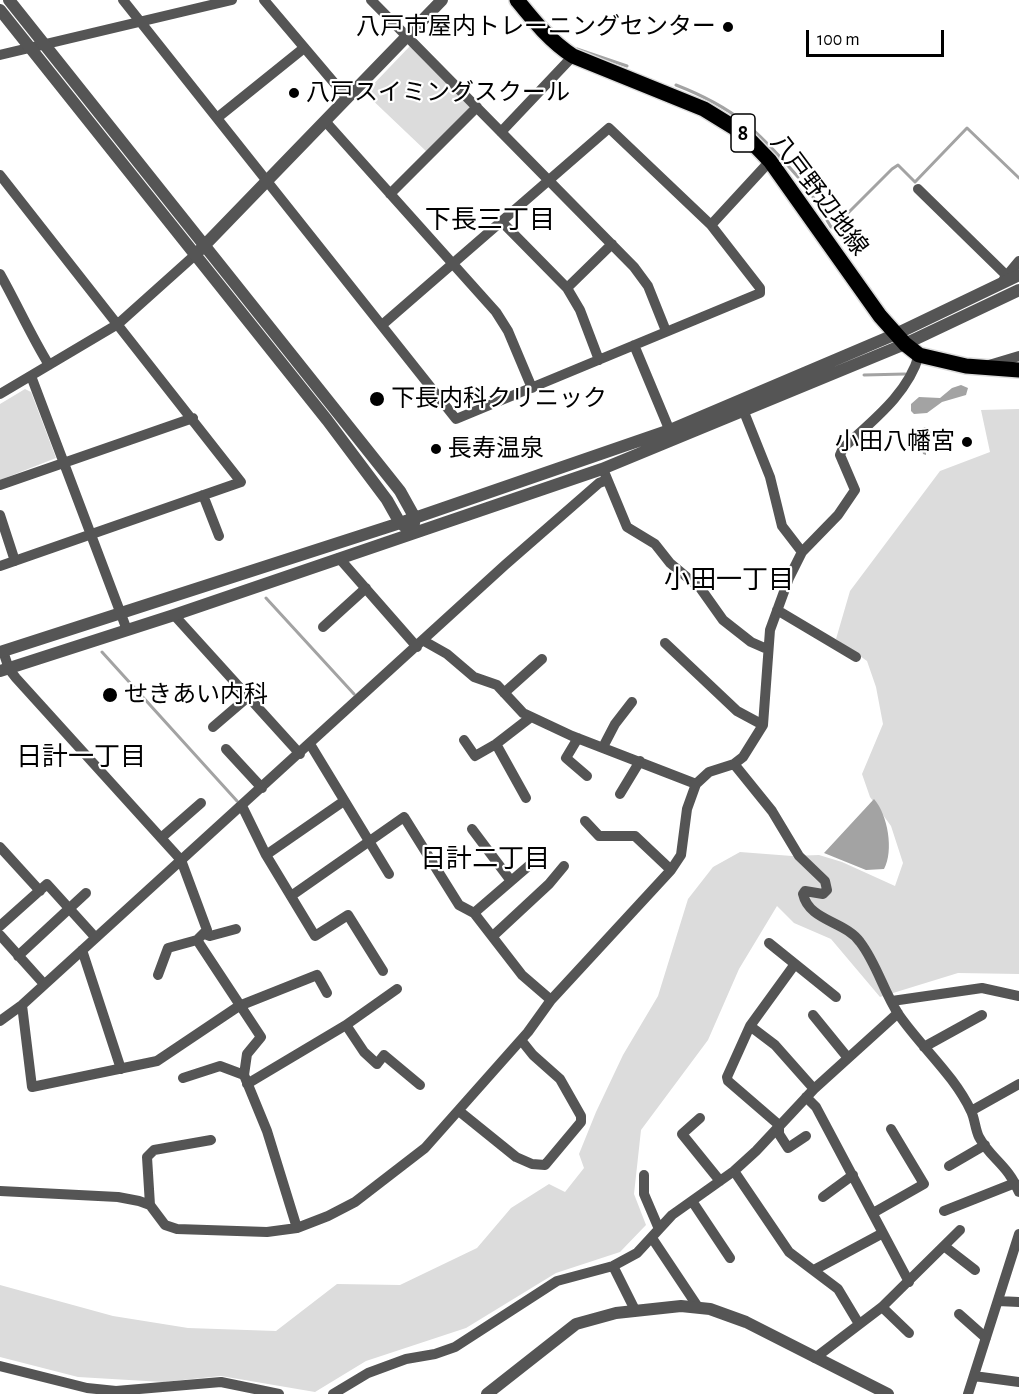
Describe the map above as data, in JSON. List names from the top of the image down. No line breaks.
{"streets":{"main road":["8","八戸野辺地線"]},"districts":["下長三丁目","小田一丁目","日計一丁目","日計二丁目"],"places":["八戸市屋内トレーニングセンター","八戸スイミングスクール","下長内科クリニック","小田八幡宮","長寿温泉","せきあい内科"],"scale_bar":"100 m"}
